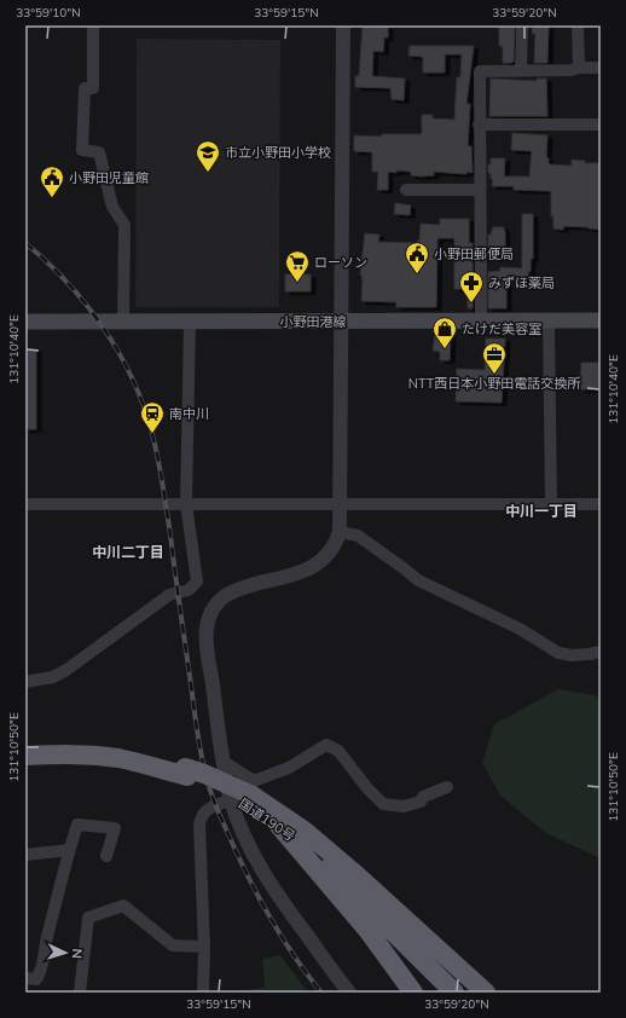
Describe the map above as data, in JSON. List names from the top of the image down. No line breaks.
{"streets":{"highway":["国道190号"],"main road":["小野田港線"]},"districts":["中川一丁目","中川二丁目"],"places":{"school or university":["市立小野田小学校"],"public building":["小野田児童館","小野田郵便局"],"supermarket":["ローソン"],"pharmacy":["みずほ薬局"],"shop":["たけだ美容室"],"office":["NTT西日本小野田電話交換所"],"station":["南中川"]},"north":"right","coordinates":["33°59'10\"N","33°59'15\"N","33°59'20\"N","131°10'40\"E","131°10'50\"E"]}
